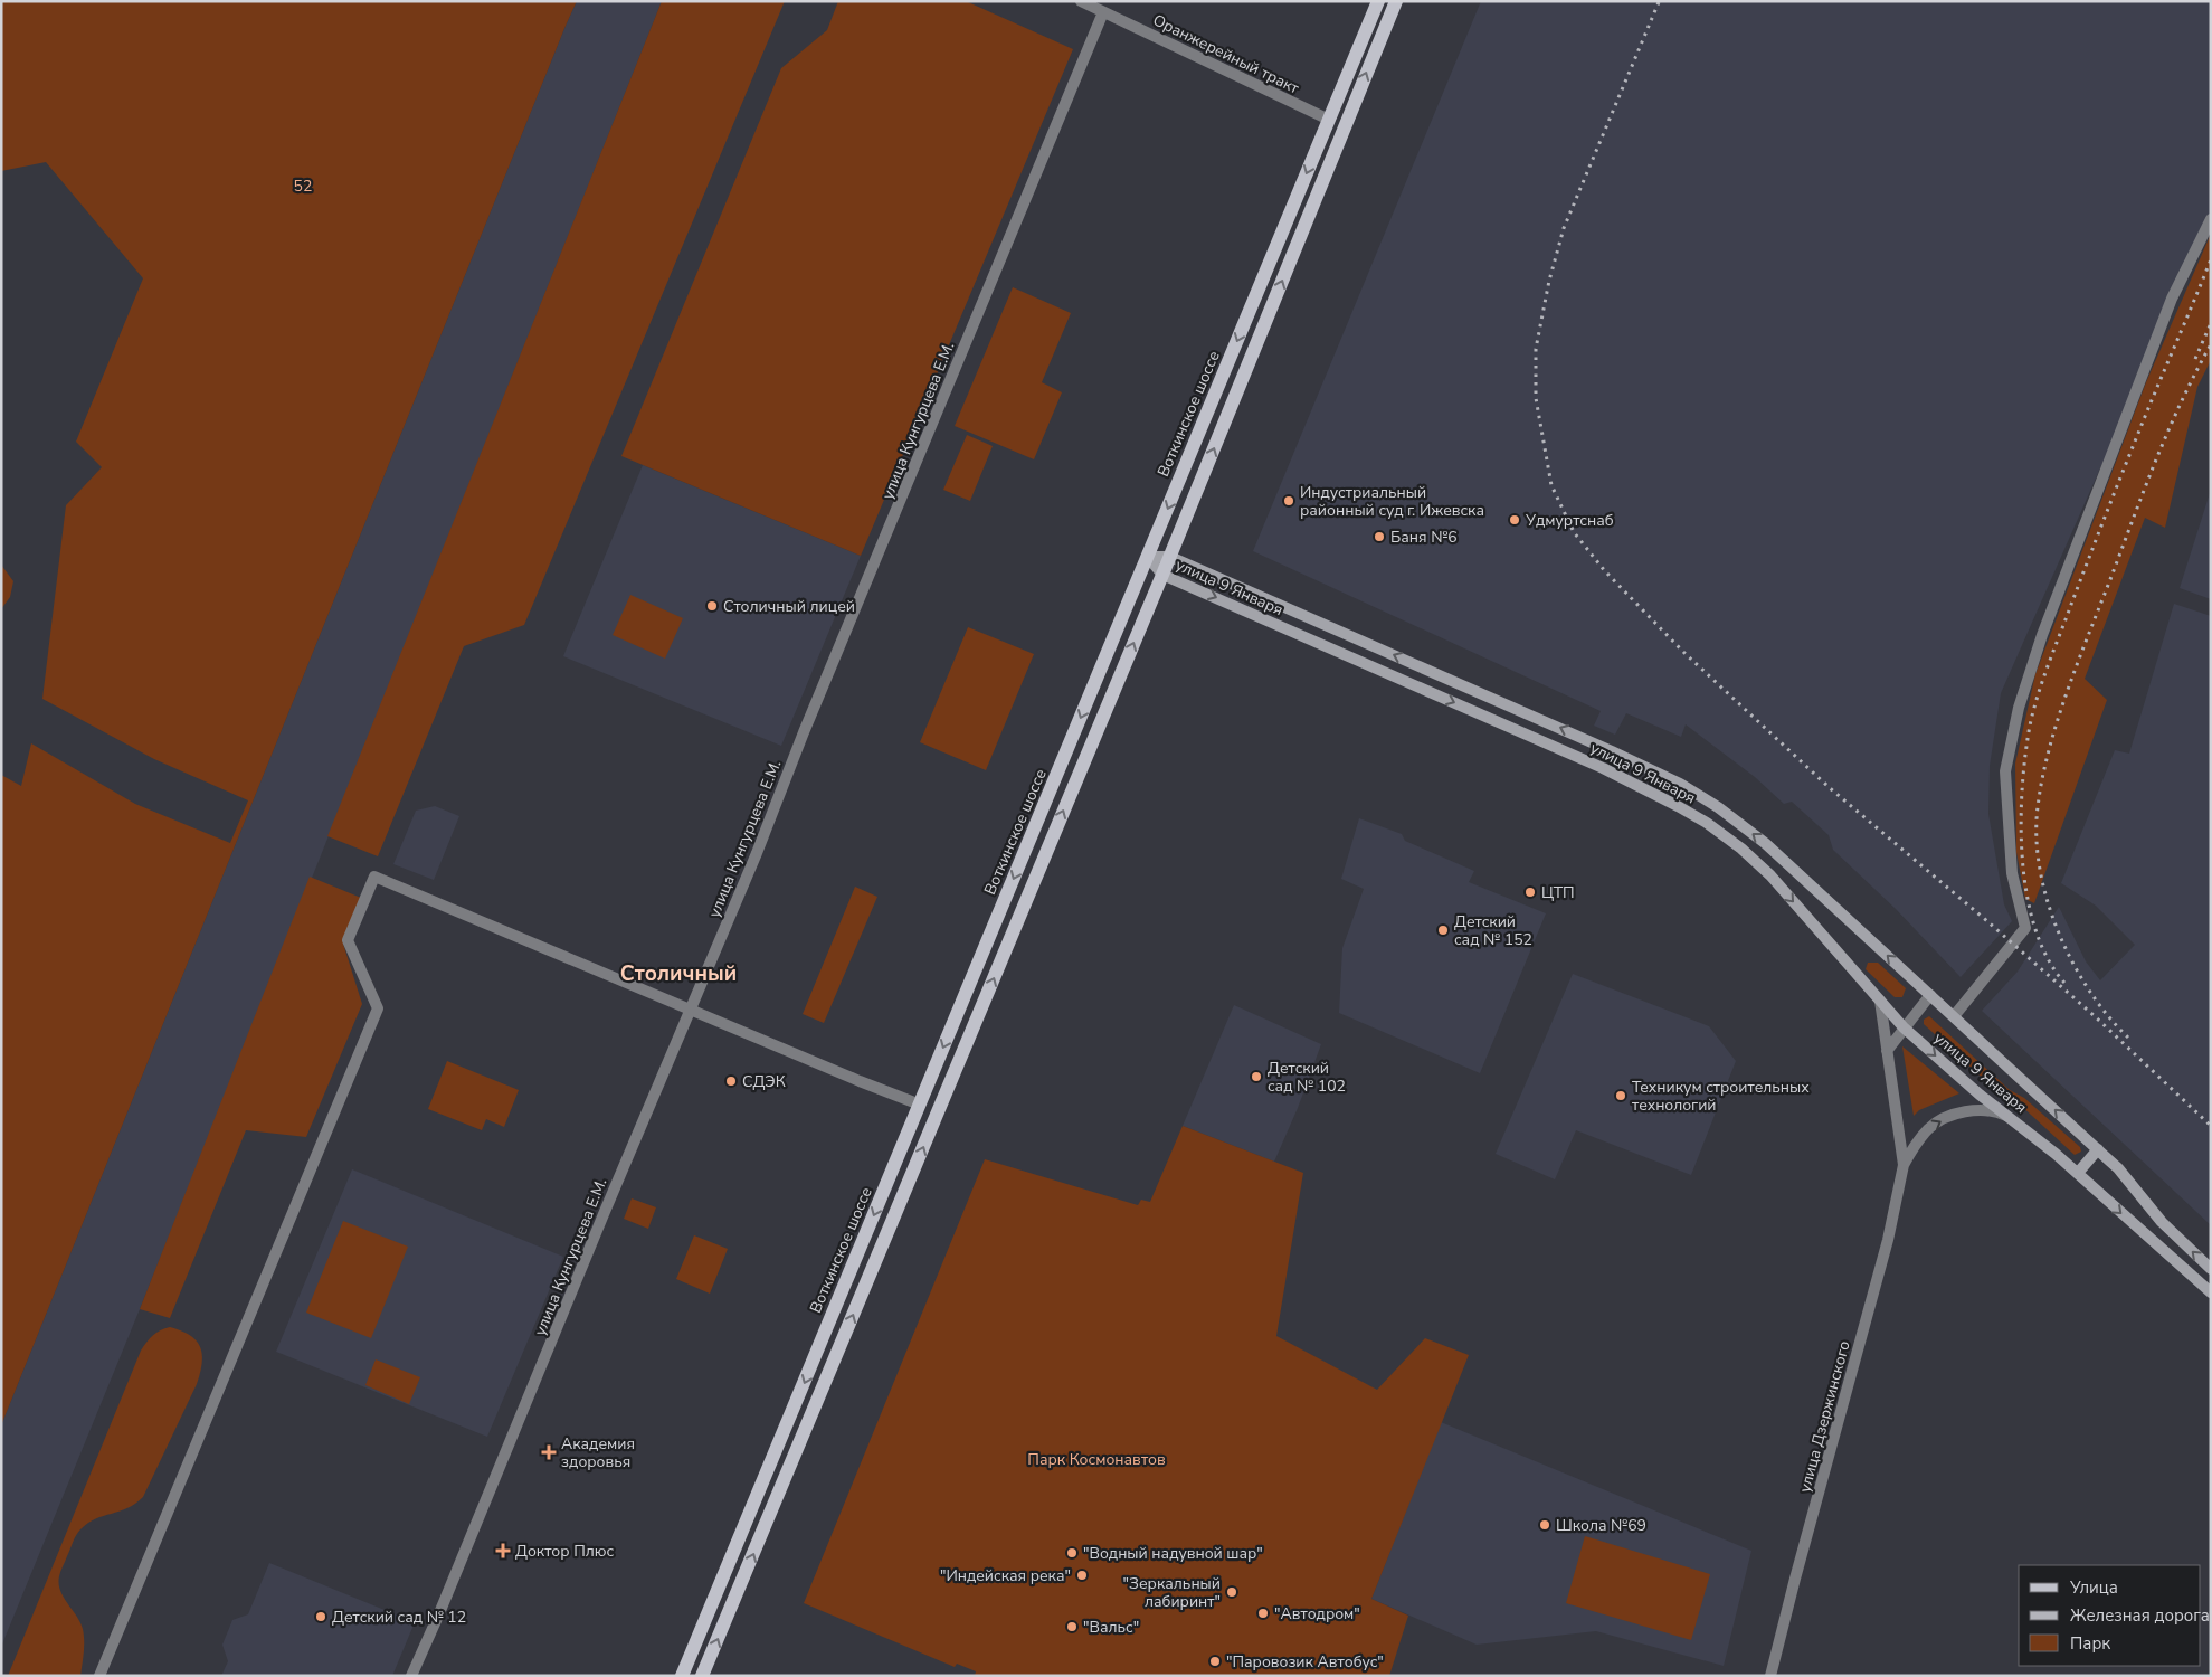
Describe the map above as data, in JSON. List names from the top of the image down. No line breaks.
{"streets":{"main road":["Воткинское шоссе","улица 9 Января"],"street":["Оранжерейный тракт","улица Кунгурцева Е.М.","улица Дзержинского"]},"crossings":[["Оранжерейный тракт","Воткинское шоссе"],["Оранжерейный тракт","улица Кунгурцева Е.М."],["Воткинское шоссе","улица 9 Января"],["улица 9 Января","улица Дзержинского"]],"districts":["Столичный"],"parks":["52","Парк Космонавтов"],"places":{"other":["Индустриальный районный суд г. Ижевска","Удмуртснаб","Баня №6","Столичный лицей","ЦТП","Детский сад № 152","Детский сад № 102","СДЭК","Техникум строительных технологий","Школа №69","\"Водный надувной шар\"","\"Индейская река\"","\"Зеркальный лабиринт\"","\"Автодром\"","Детский сад № 12","\"Вальс\"","\"Паровозик Автобус\""],"health":["Академия здоровья","Доктор Плюс"]},"legend":["Улица","Железная дорога","Парк"]}
